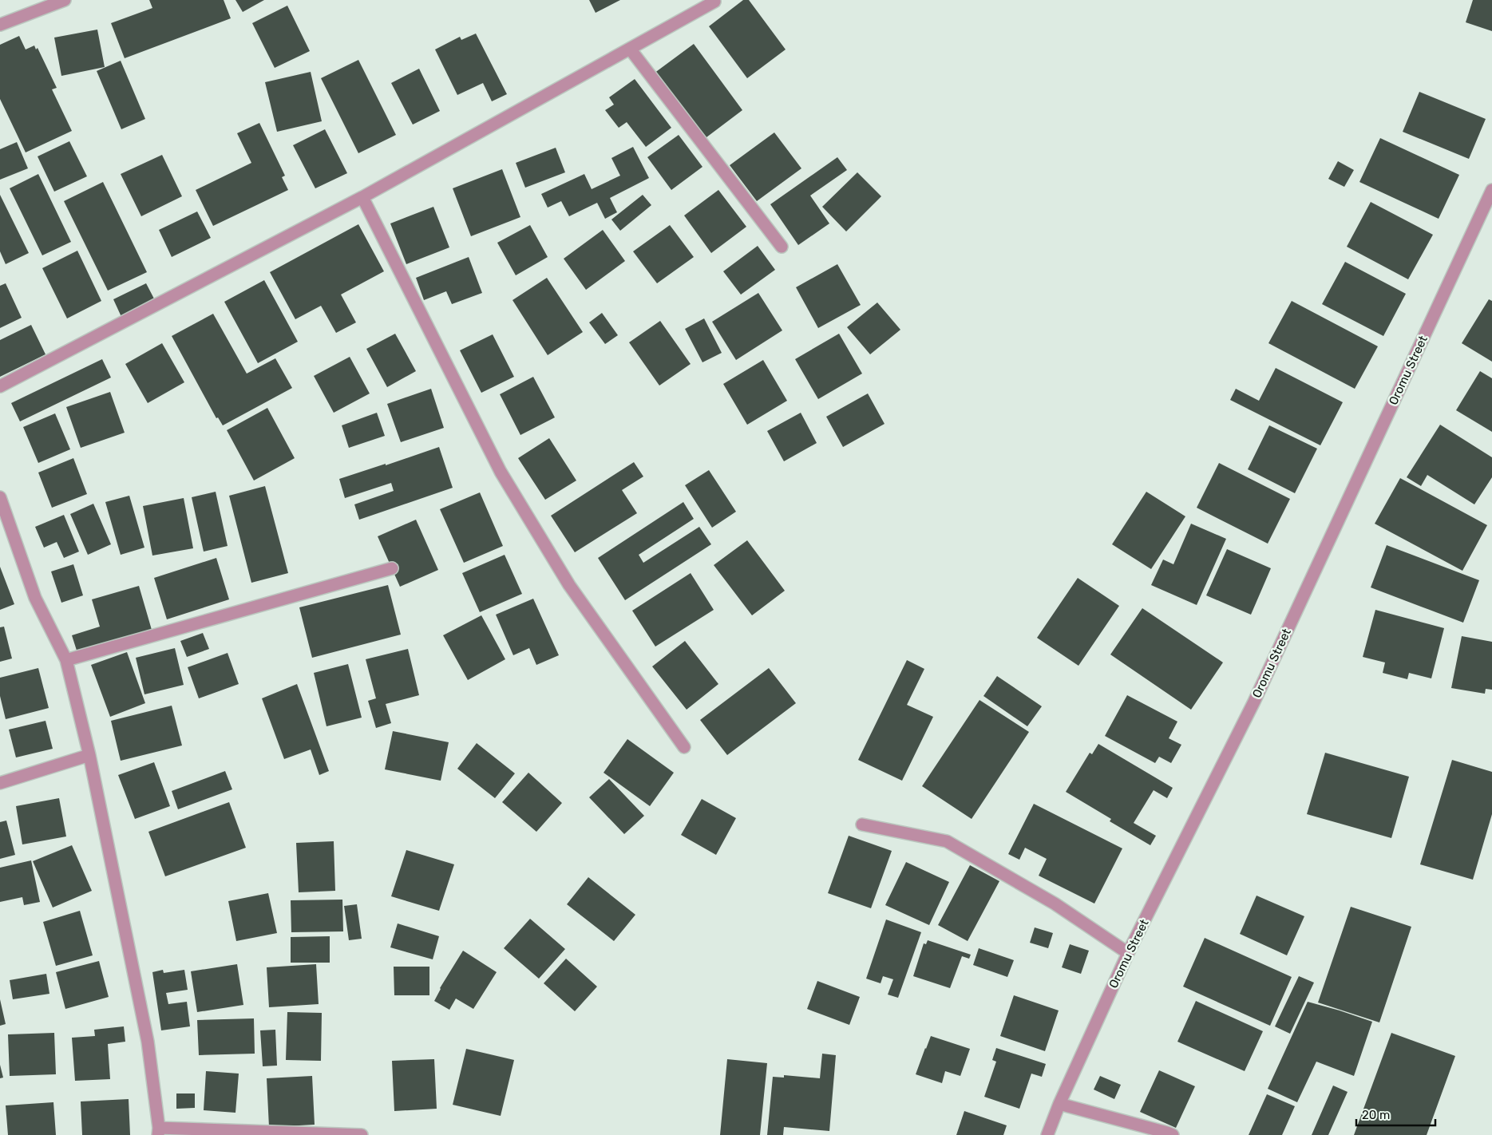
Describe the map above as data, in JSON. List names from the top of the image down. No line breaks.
{"streets":{"street":["Oromu Street"]},"scale_bar":"20 m"}
